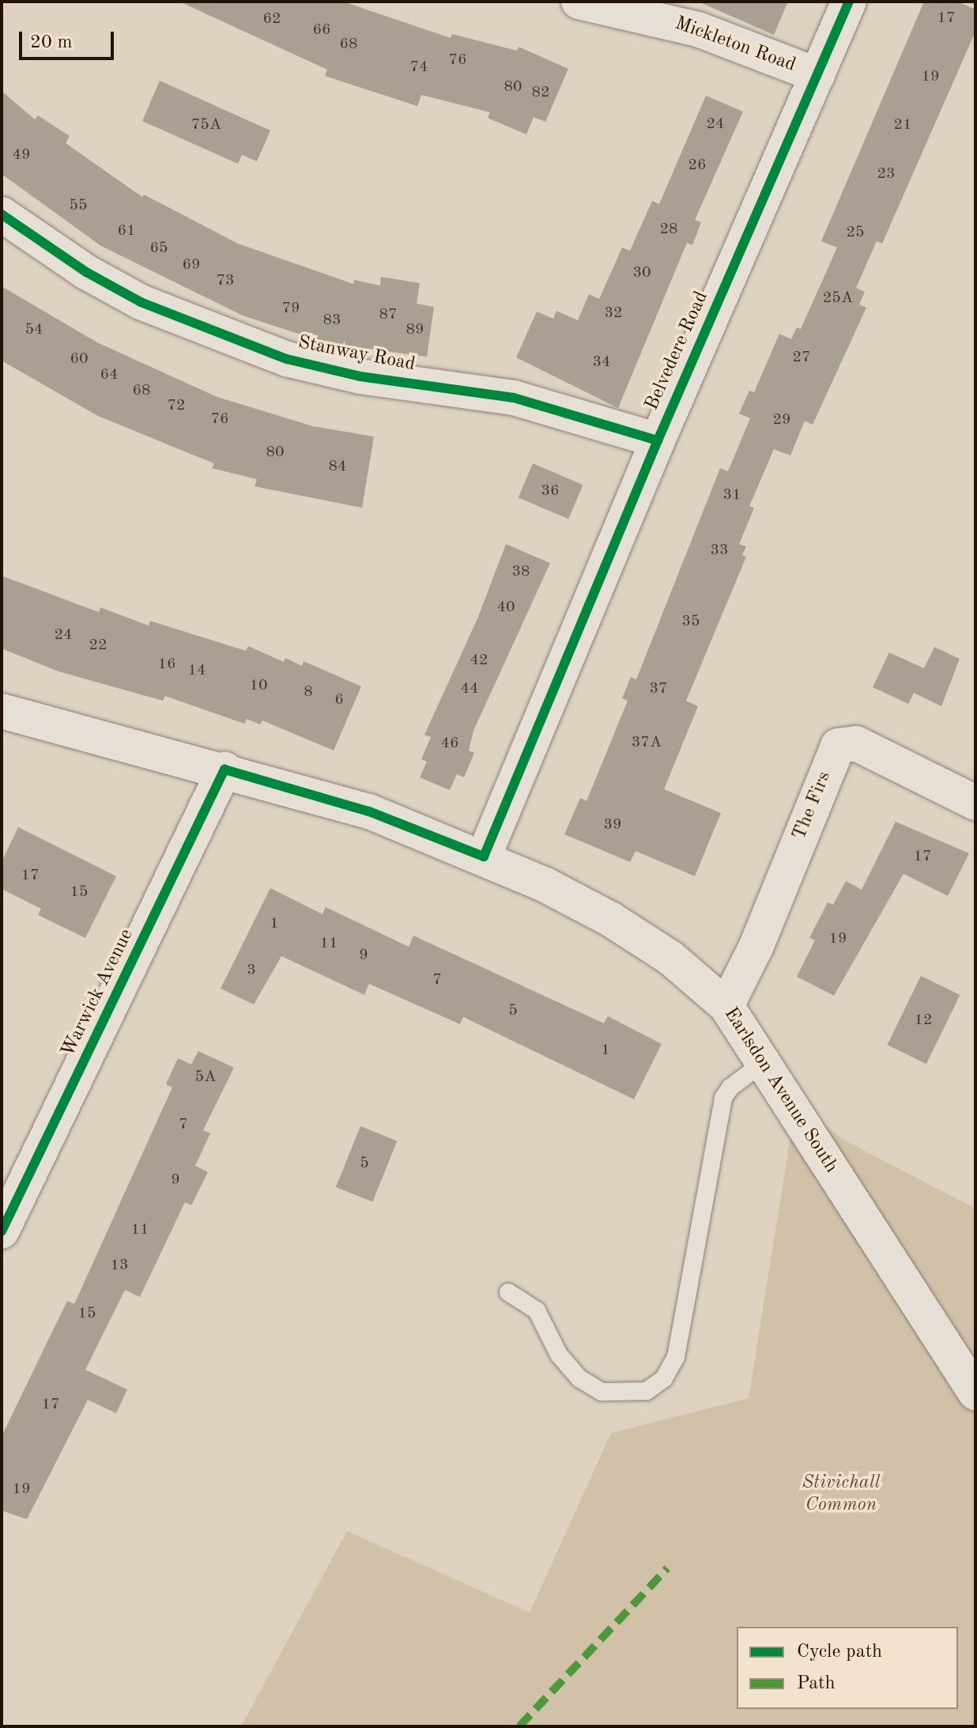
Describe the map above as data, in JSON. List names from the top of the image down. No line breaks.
{"streets":{"street":["Mickleton Road","Belvedere Road","Stanway Road","The Firs","Warwick Avenue","Earlsdon Avenue South"]},"crossings":[["Mickleton Road","Belvedere Road"],["Belvedere Road","Stanway Road"],["Belvedere Road","Earlsdon Avenue South"],["The Firs","Earlsdon Avenue South"],["Warwick Avenue","Earlsdon Avenue South"]],"parks":["Stivichall Common"],"house_numbers":["17","62","66","68","76","74","19","80","82","24","75A","21","49","26","23","55","28","61","25","65","69","30","73","25A","79","32","87","83","54","89","27","60","34","64","68","72","76","29","80","84","36","31","33","38","40","35","24","22","42","16","14","10","44","37","8","6","37A","46","39","17","17","15","1","19","11","9","3","7","5","12","1","5A","7","5","9","11","13","15","17","19"],"legend":["Cycle path","Path"],"scale_bar":"20 m"}
